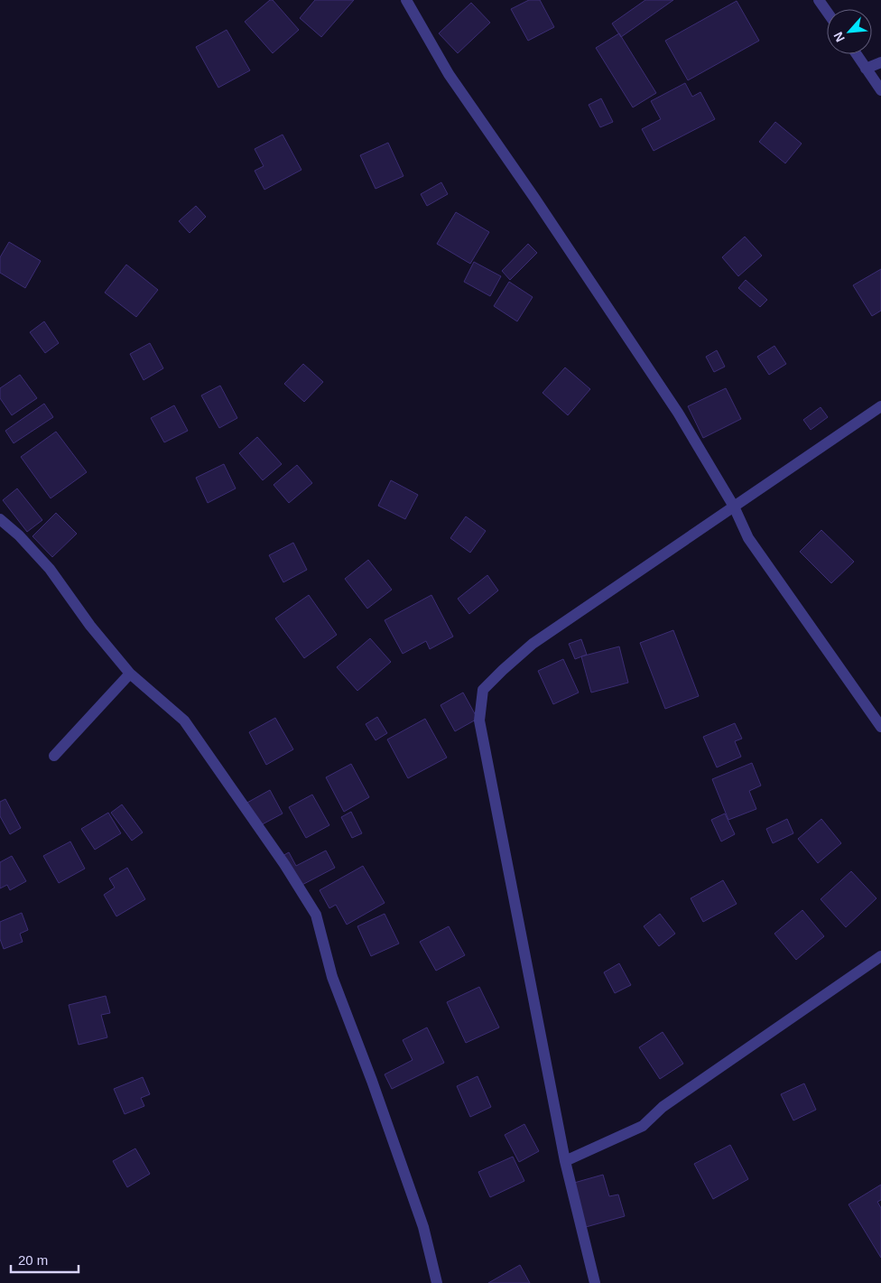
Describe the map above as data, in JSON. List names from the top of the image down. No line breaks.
{"scale_bar":"20 m","north":"bottom left"}
